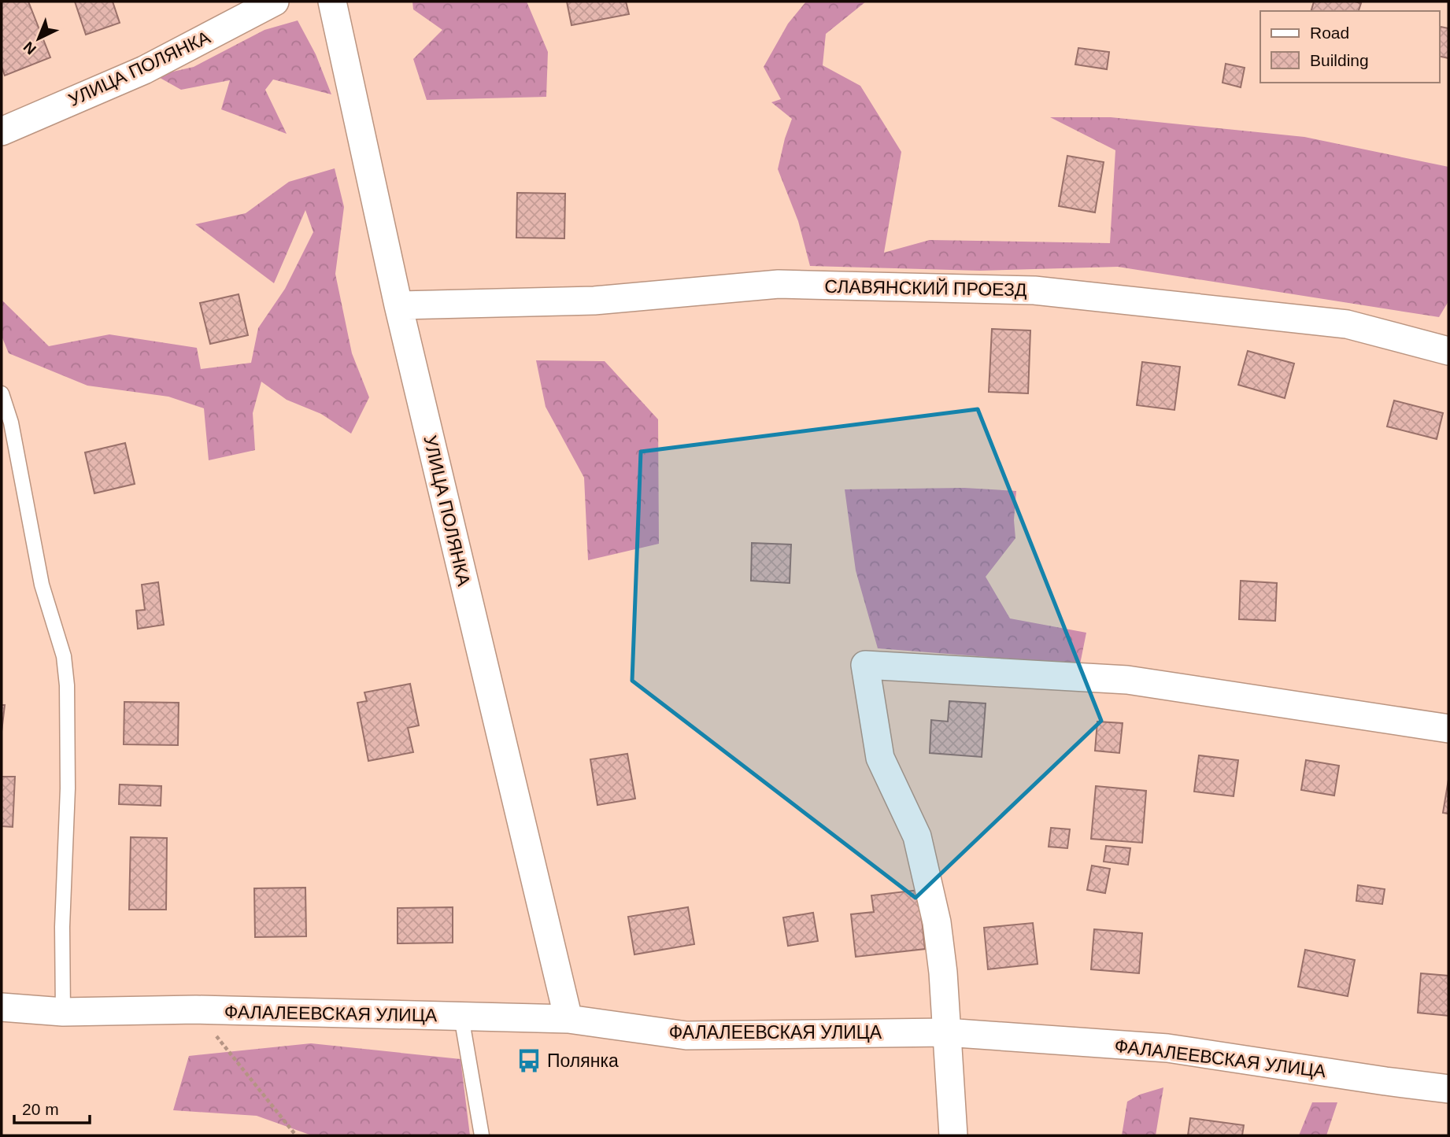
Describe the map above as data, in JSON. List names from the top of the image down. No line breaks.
{"streets":{"street":["УЛИЦА ПОЛЯНКА","СЛАВЯНСКИЙ ПРОЕЗД","ФАЛАЛЕЕВСКАЯ УЛИЦА"]},"crossings":[["УЛИЦА ПОЛЯНКА","СЛАВЯНСКИЙ ПРОЕЗД"],["УЛИЦА ПОЛЯНКА","ФАЛАЛЕЕВСКАЯ УЛИЦА"]],"places":{"bus stop":["Полянка"]},"legend":["Road","Building"],"scale_bar":"20 m","north":"bottom left"}
